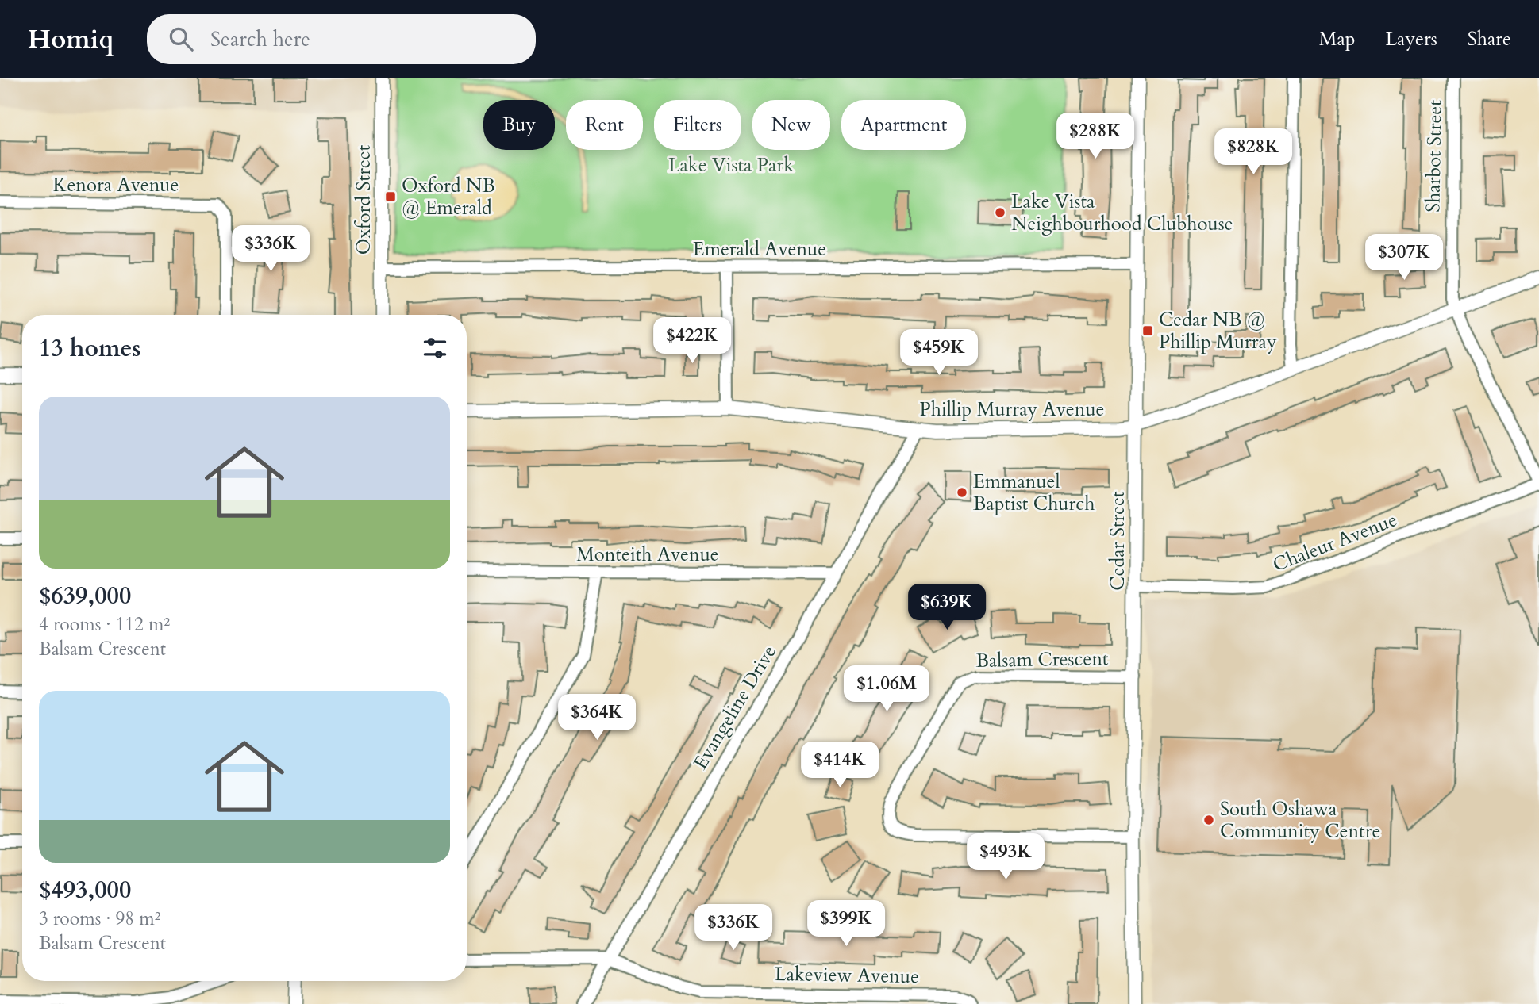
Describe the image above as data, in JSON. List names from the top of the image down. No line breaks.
{"streets":{"street":["Sharbot Street","Kenora Avenue","Oxford Street","Emerald Avenue","Phillip Murray Avenue","Cedar Street","Chaleur Avenue","Monteith Avenue","Balsam Crescent","Evangeline Drive","Lakeview Avenue"]},"crossings":[["Sharbot Street","Phillip Murray Avenue"],["Sharbot Street","Chaleur Avenue"],["Oxford Street","Emerald Avenue"],["Emerald Avenue","Cedar Street"],["Phillip Murray Avenue","Cedar Street"],["Phillip Murray Avenue","Evangeline Drive"],["Cedar Street","Chaleur Avenue"],["Cedar Street","Balsam Crescent"],["Monteith Avenue","Evangeline Drive"],["Evangeline Drive","Lakeview Avenue"]],"parks":["Lake Vista Park"],"places":{"transit":["Oxford NB @ Emerald","Cedar NB @ Phillip Murray"],"other":["Lake Vista Neighbourhood Clubhouse","Emmanuel Baptist Church","South Oshawa Community Centre"]},"page":{"header":"Homiq","search":"Search here","nav":["Map","Layers","Share"],"chip":["Buy","Rent","Filters","New","Apartment"],"price":["$288K","$828K","$336K","$307K","$422K","$459K","$639K","$1.06M","$364K","$414K","$493K","$399K","$336K"],"heading":"13 homes","list":[{"name":"$639,000","note":"4 rooms · 112 m² · Balsam Crescent"},{"name":"$493,000","note":"3 rooms · 98 m² · Balsam Crescent"}]}}
